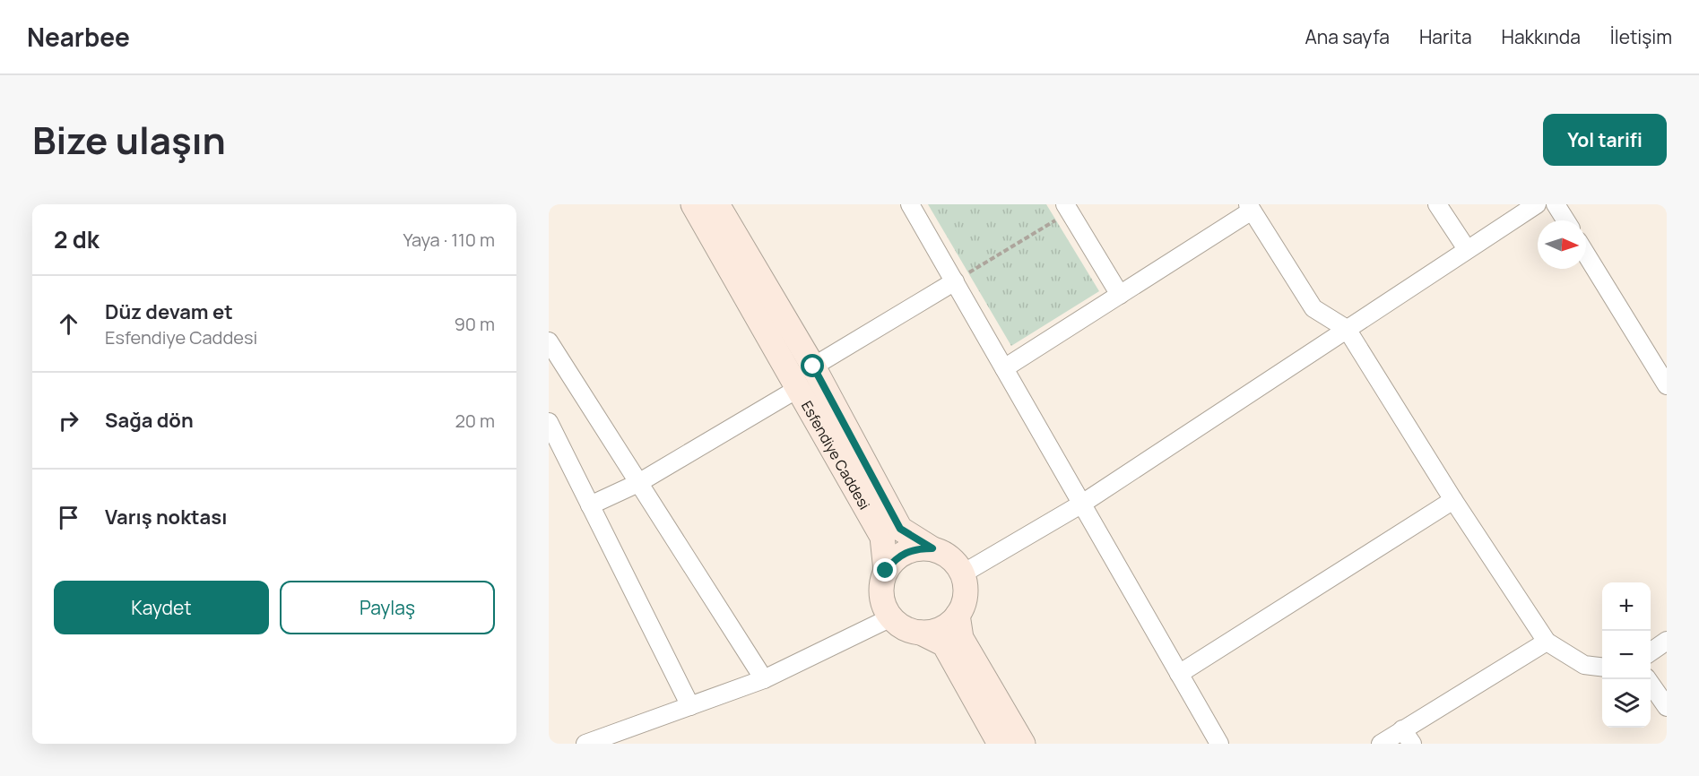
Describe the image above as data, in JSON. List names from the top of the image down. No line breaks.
{"streets":{"street":["Esfendiye Caddesi"]},"north":"right","page":{"header":"Nearbee","nav":["Ana sayfa","Harita","Hakkında","İletişim"],"title":"Bize ulaşın","buttons":["Yol tarifi",["Kaydet","Paylaş"]],"heading":["2 dk","Yaya · 110 m"],"list":[["Düz devam et","Esfendiye Caddesi","90 m"],["Sağa dön","20 m"],"Varış noktası"],"map_buttons":["+","−"]}}
